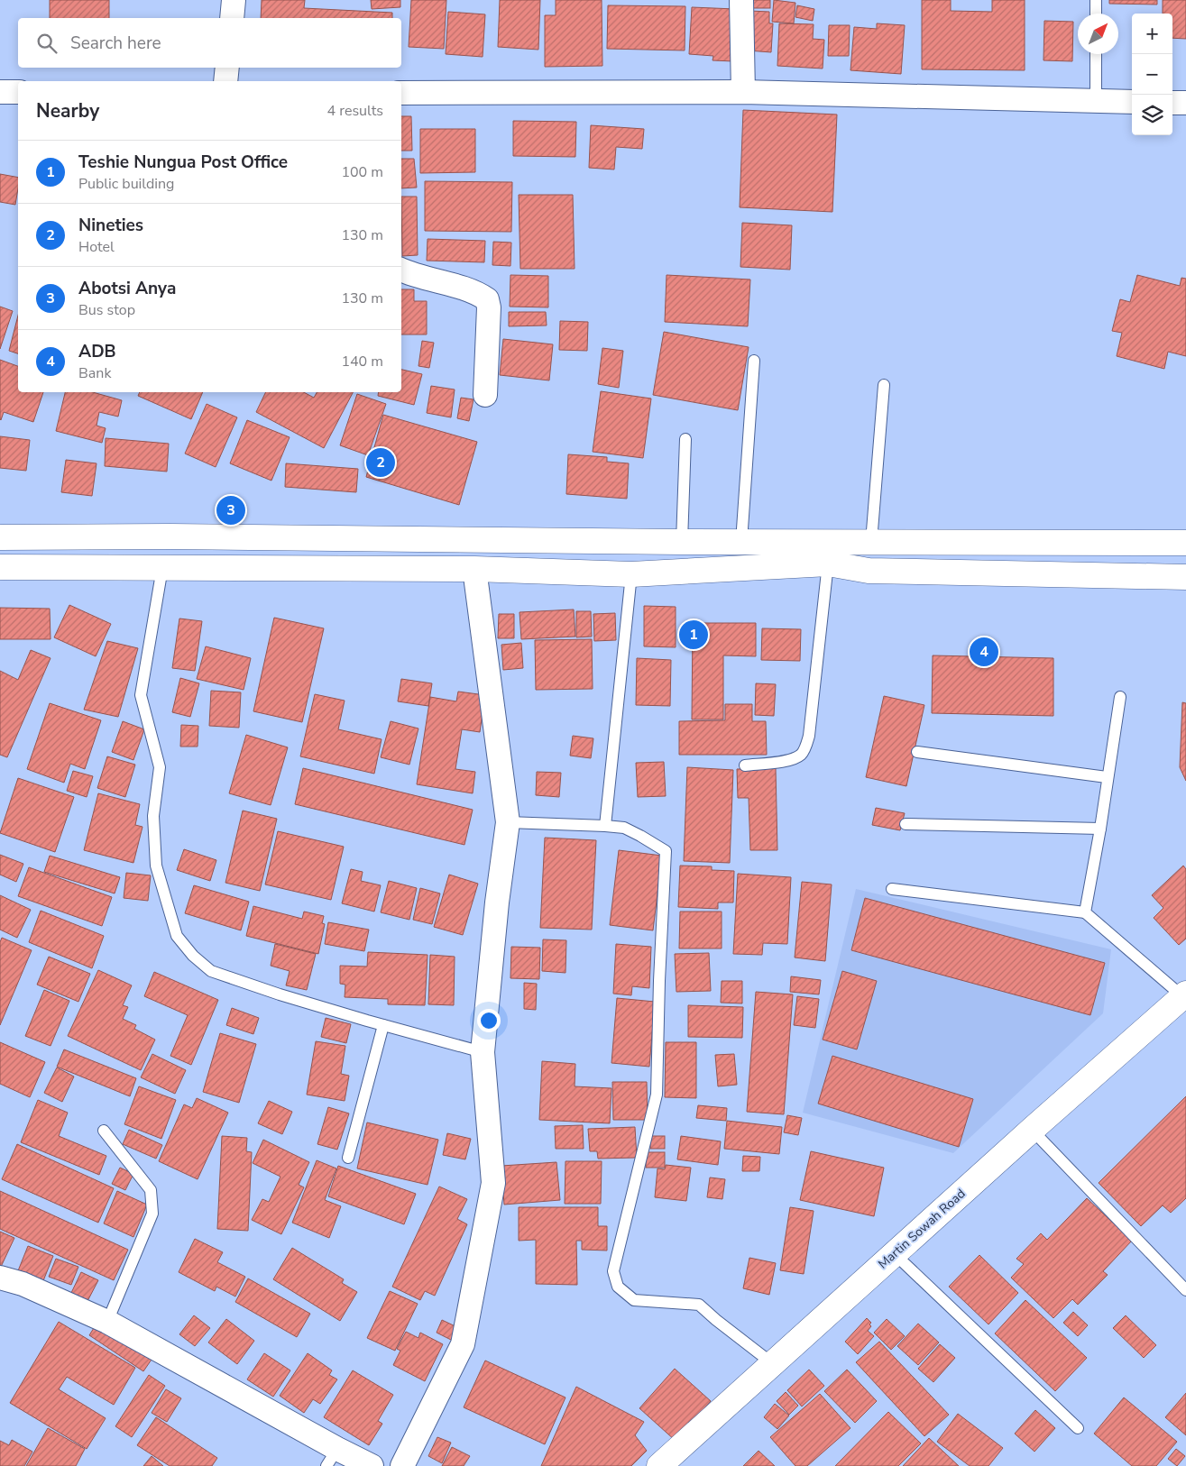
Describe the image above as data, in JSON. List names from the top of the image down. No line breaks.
{"streets":{"main road":["Martin Sowah Road"]},"north":"top right","page":{"map_buttons":["+","−"],"search":"Search here","heading":["Nearby","4 results"],"list":[{"mark":"1","name":"Teshie Nungua Post Office","note":"Public building","value":"100 m"},{"mark":"2","name":"Nineties","note":"Hotel","value":"130 m"},{"mark":"3","name":"Abotsi Anya","note":"Bus stop","value":"130 m"},{"mark":"4","name":"ADB","note":"Bank","value":"140 m"}],"pins":["2","3","1","4"]}}
